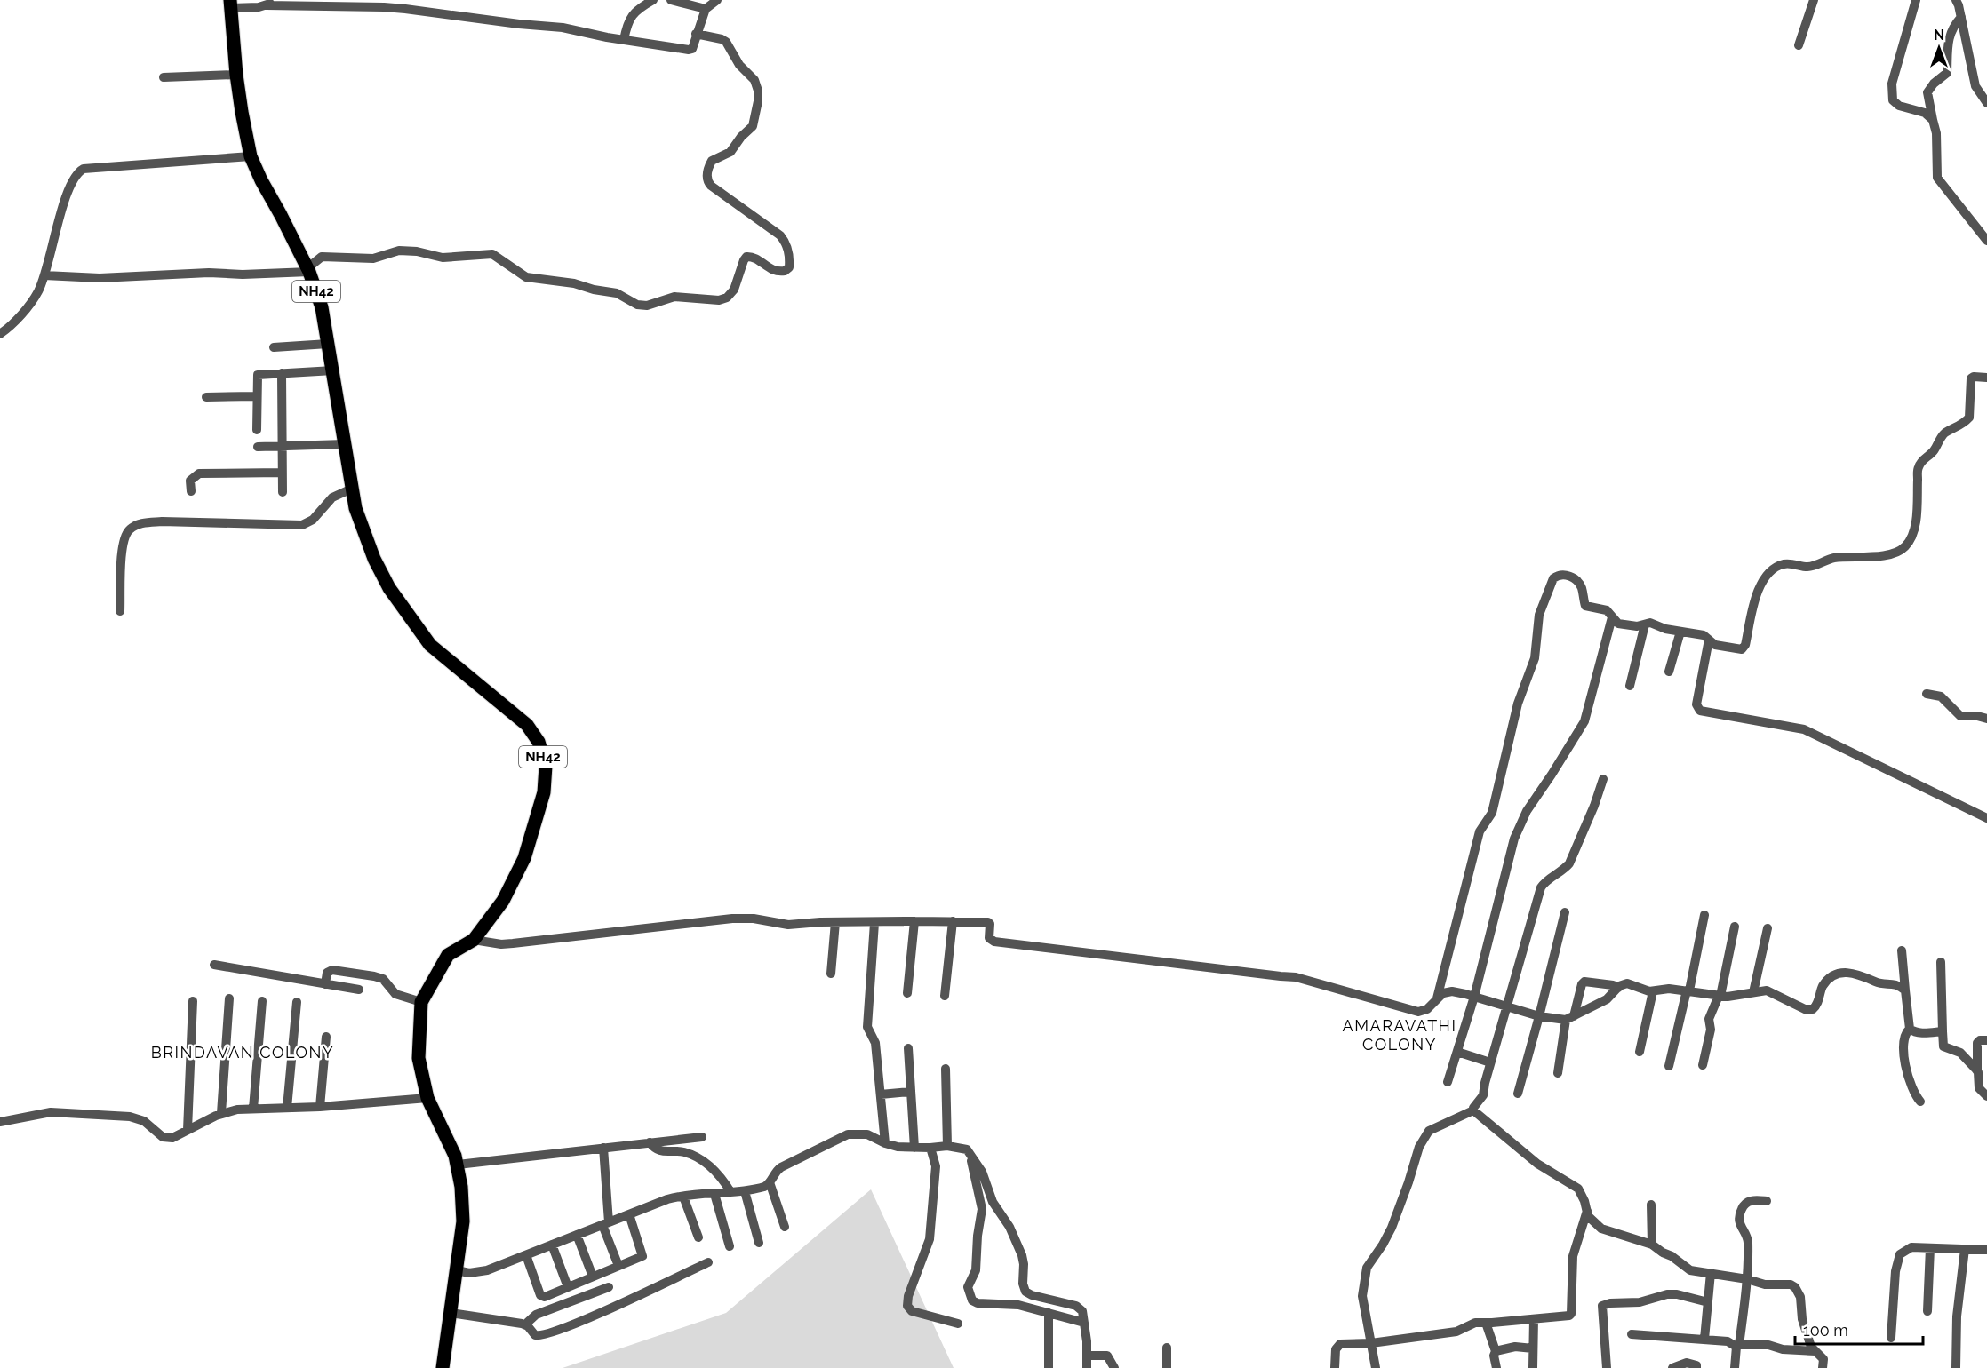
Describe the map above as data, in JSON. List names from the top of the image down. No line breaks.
{"streets":{"highway":["NH42"]},"districts":["AMARAVATHI COLONY","BRINDAVAN COLONY"],"scale_bar":"100 m","north":"top"}
